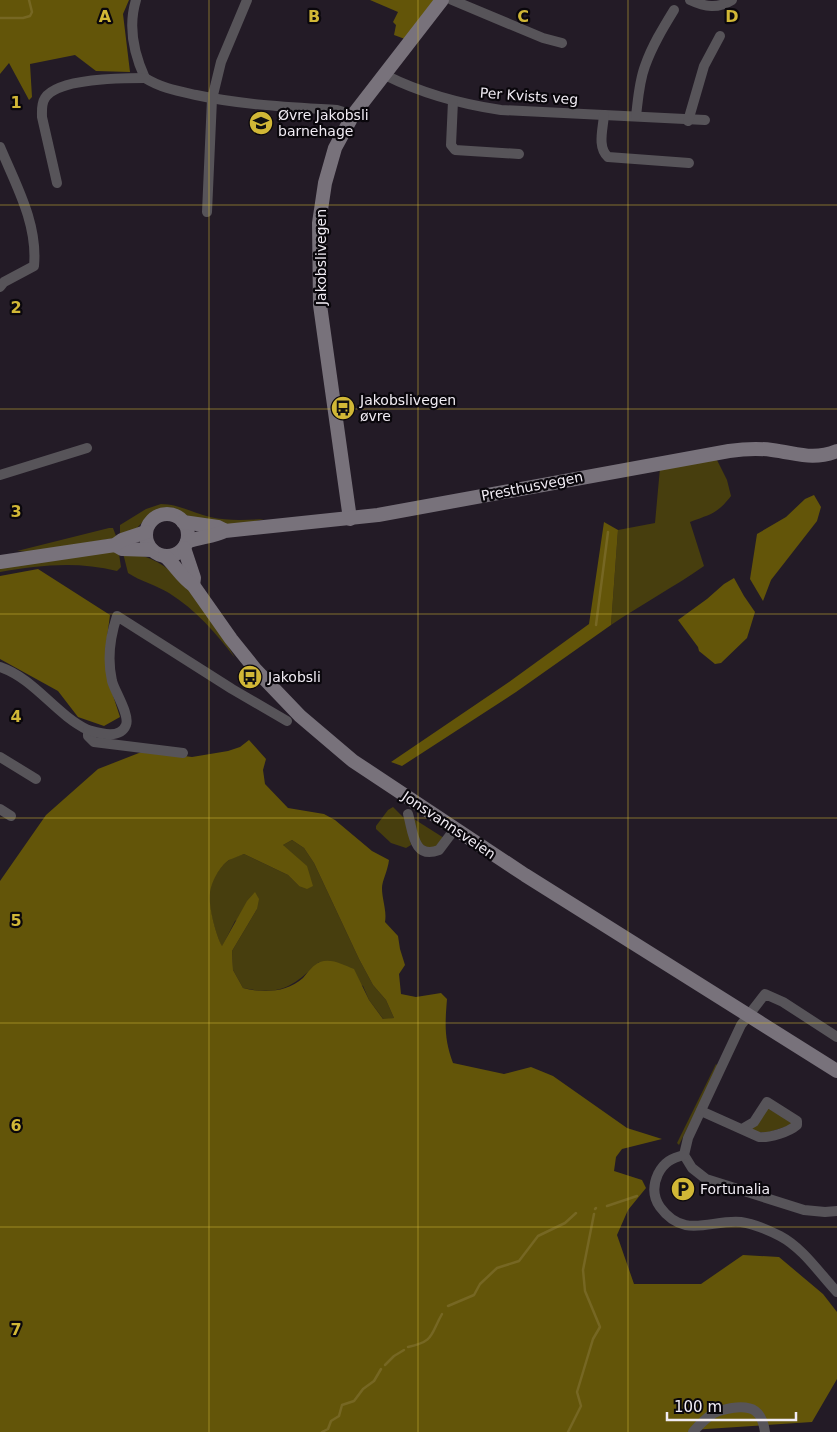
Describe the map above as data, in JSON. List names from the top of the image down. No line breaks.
{"streets":{"street":["Per Kvists veg","Jakobslivegen","Presthusvegen","Jonsvannsveien"]},"crossings":[["Per Kvists veg","Jakobslivegen"],["Jakobslivegen","Presthusvegen"],["Presthusvegen","Jonsvannsveien"]],"places":{"school or university":["Øvre Jakobsli barnehage"],"bus stop":["Jakobslivegen øvre","Jakobsli"],"parking":["Fortunalia"]},"scale_bar":"100 m","grid":{"columns":["A","B","C","D"],"rows":["1","2","3","4","5","6","7"]}}
